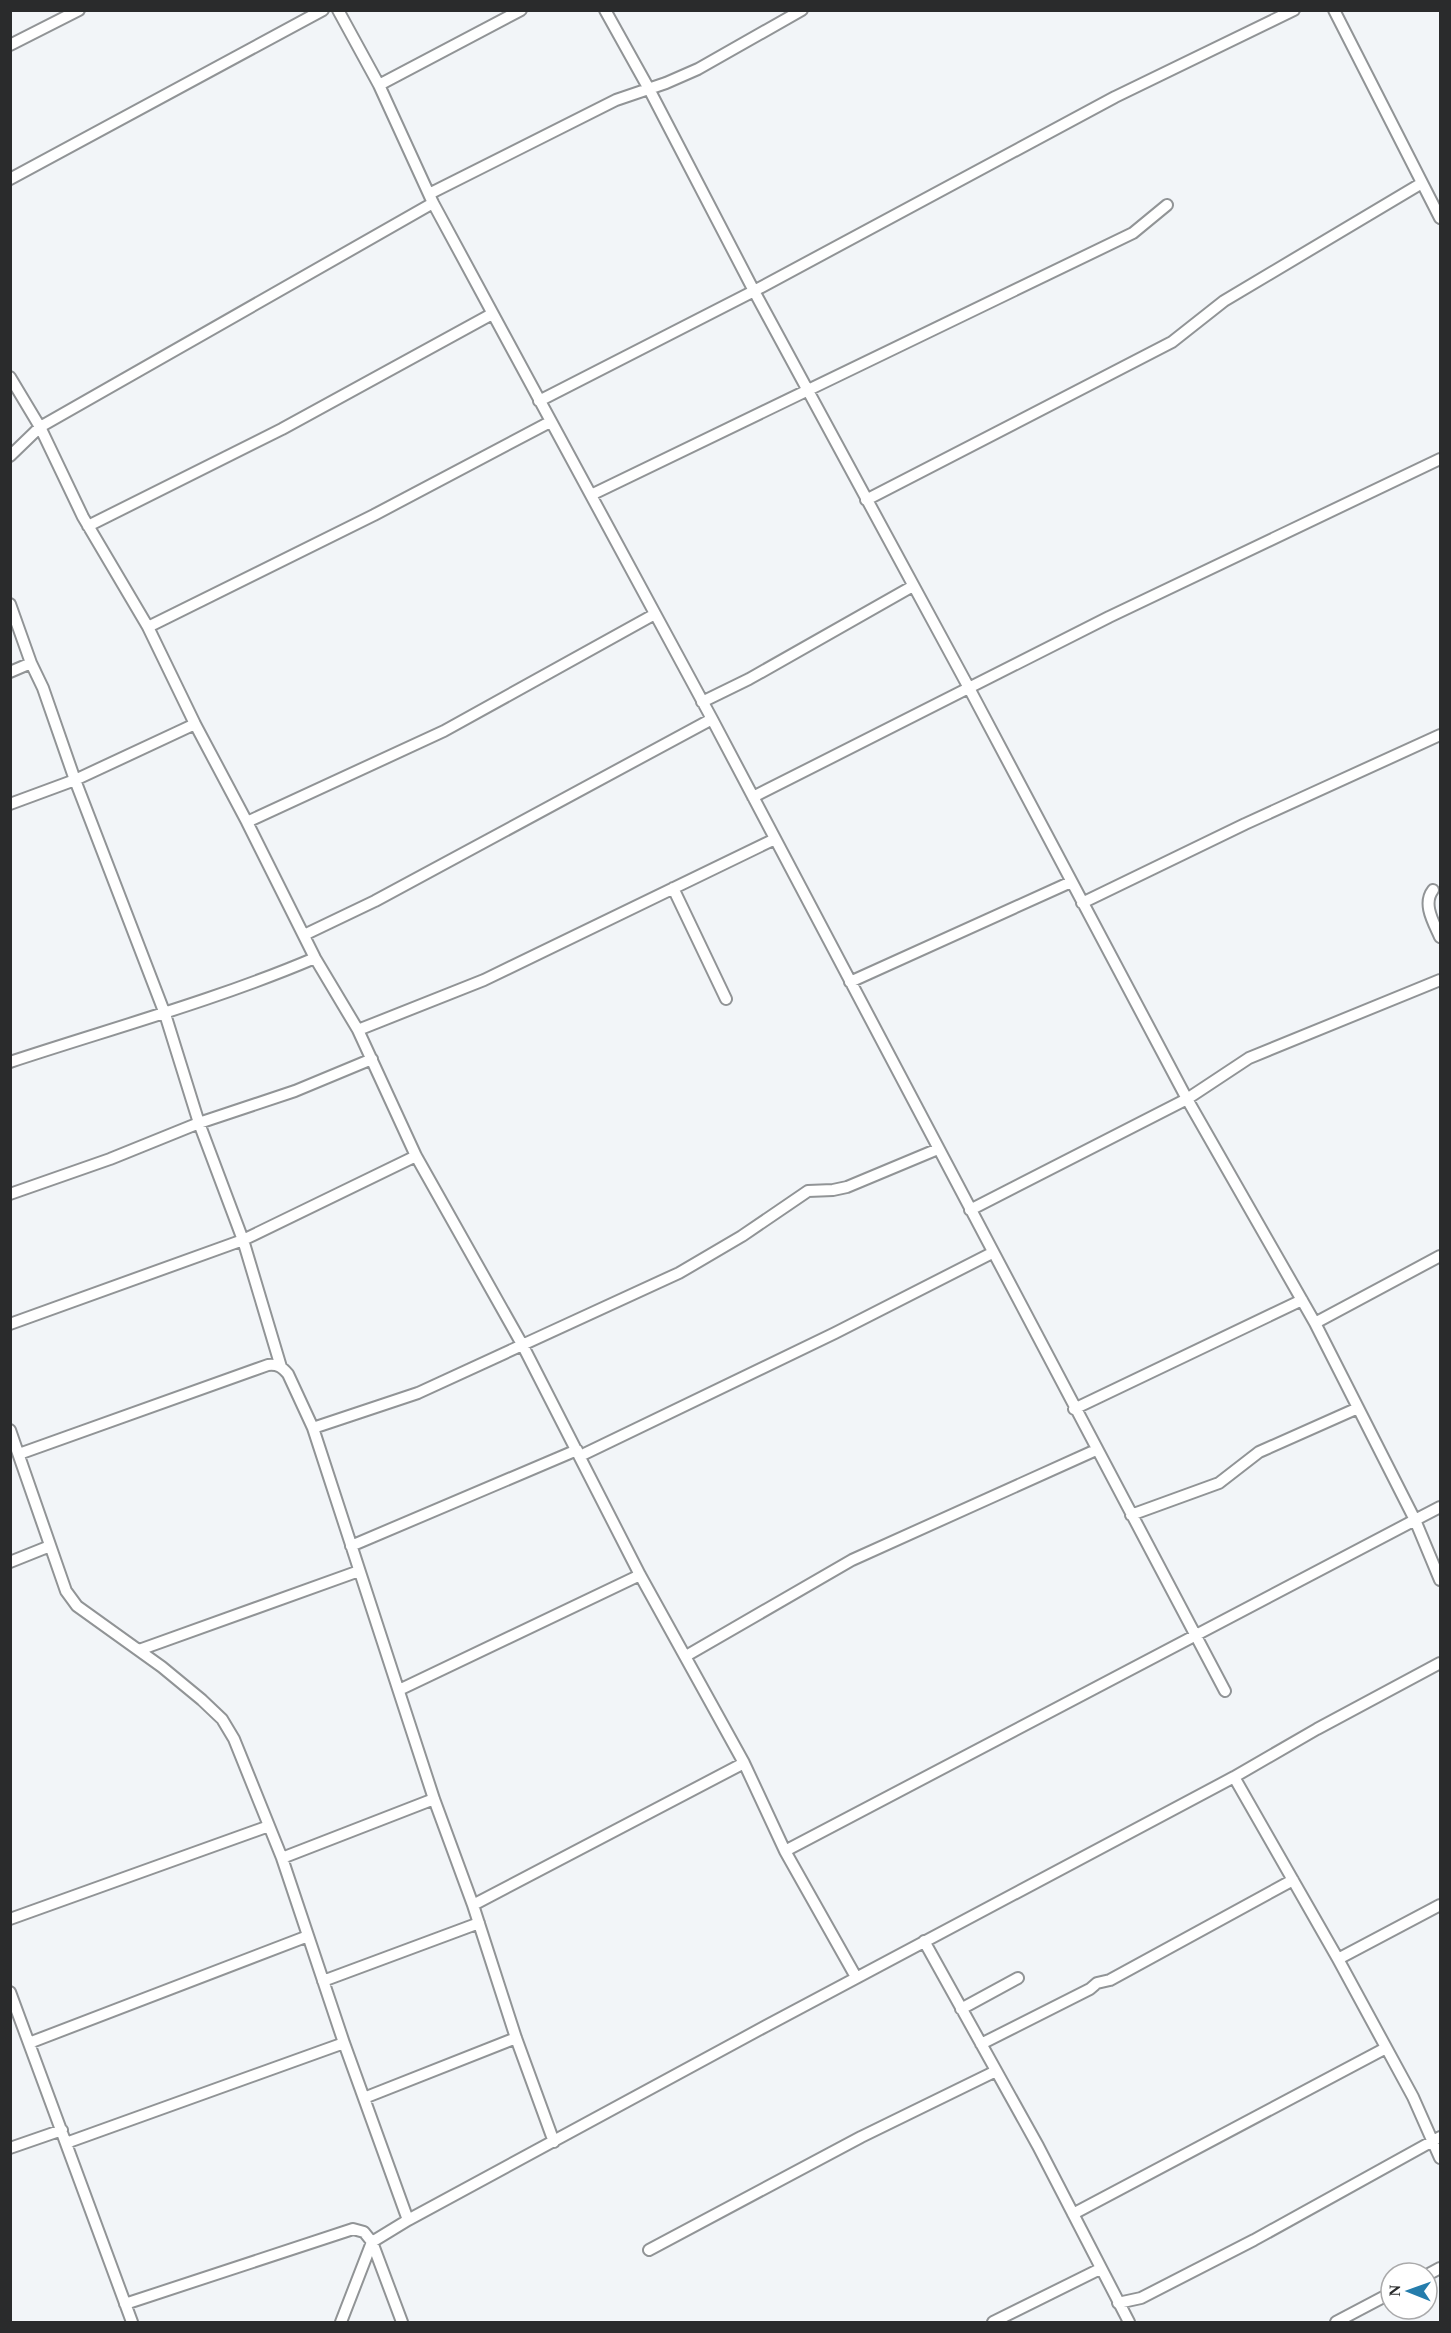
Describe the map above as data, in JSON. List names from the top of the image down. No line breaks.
{"north":"left"}
